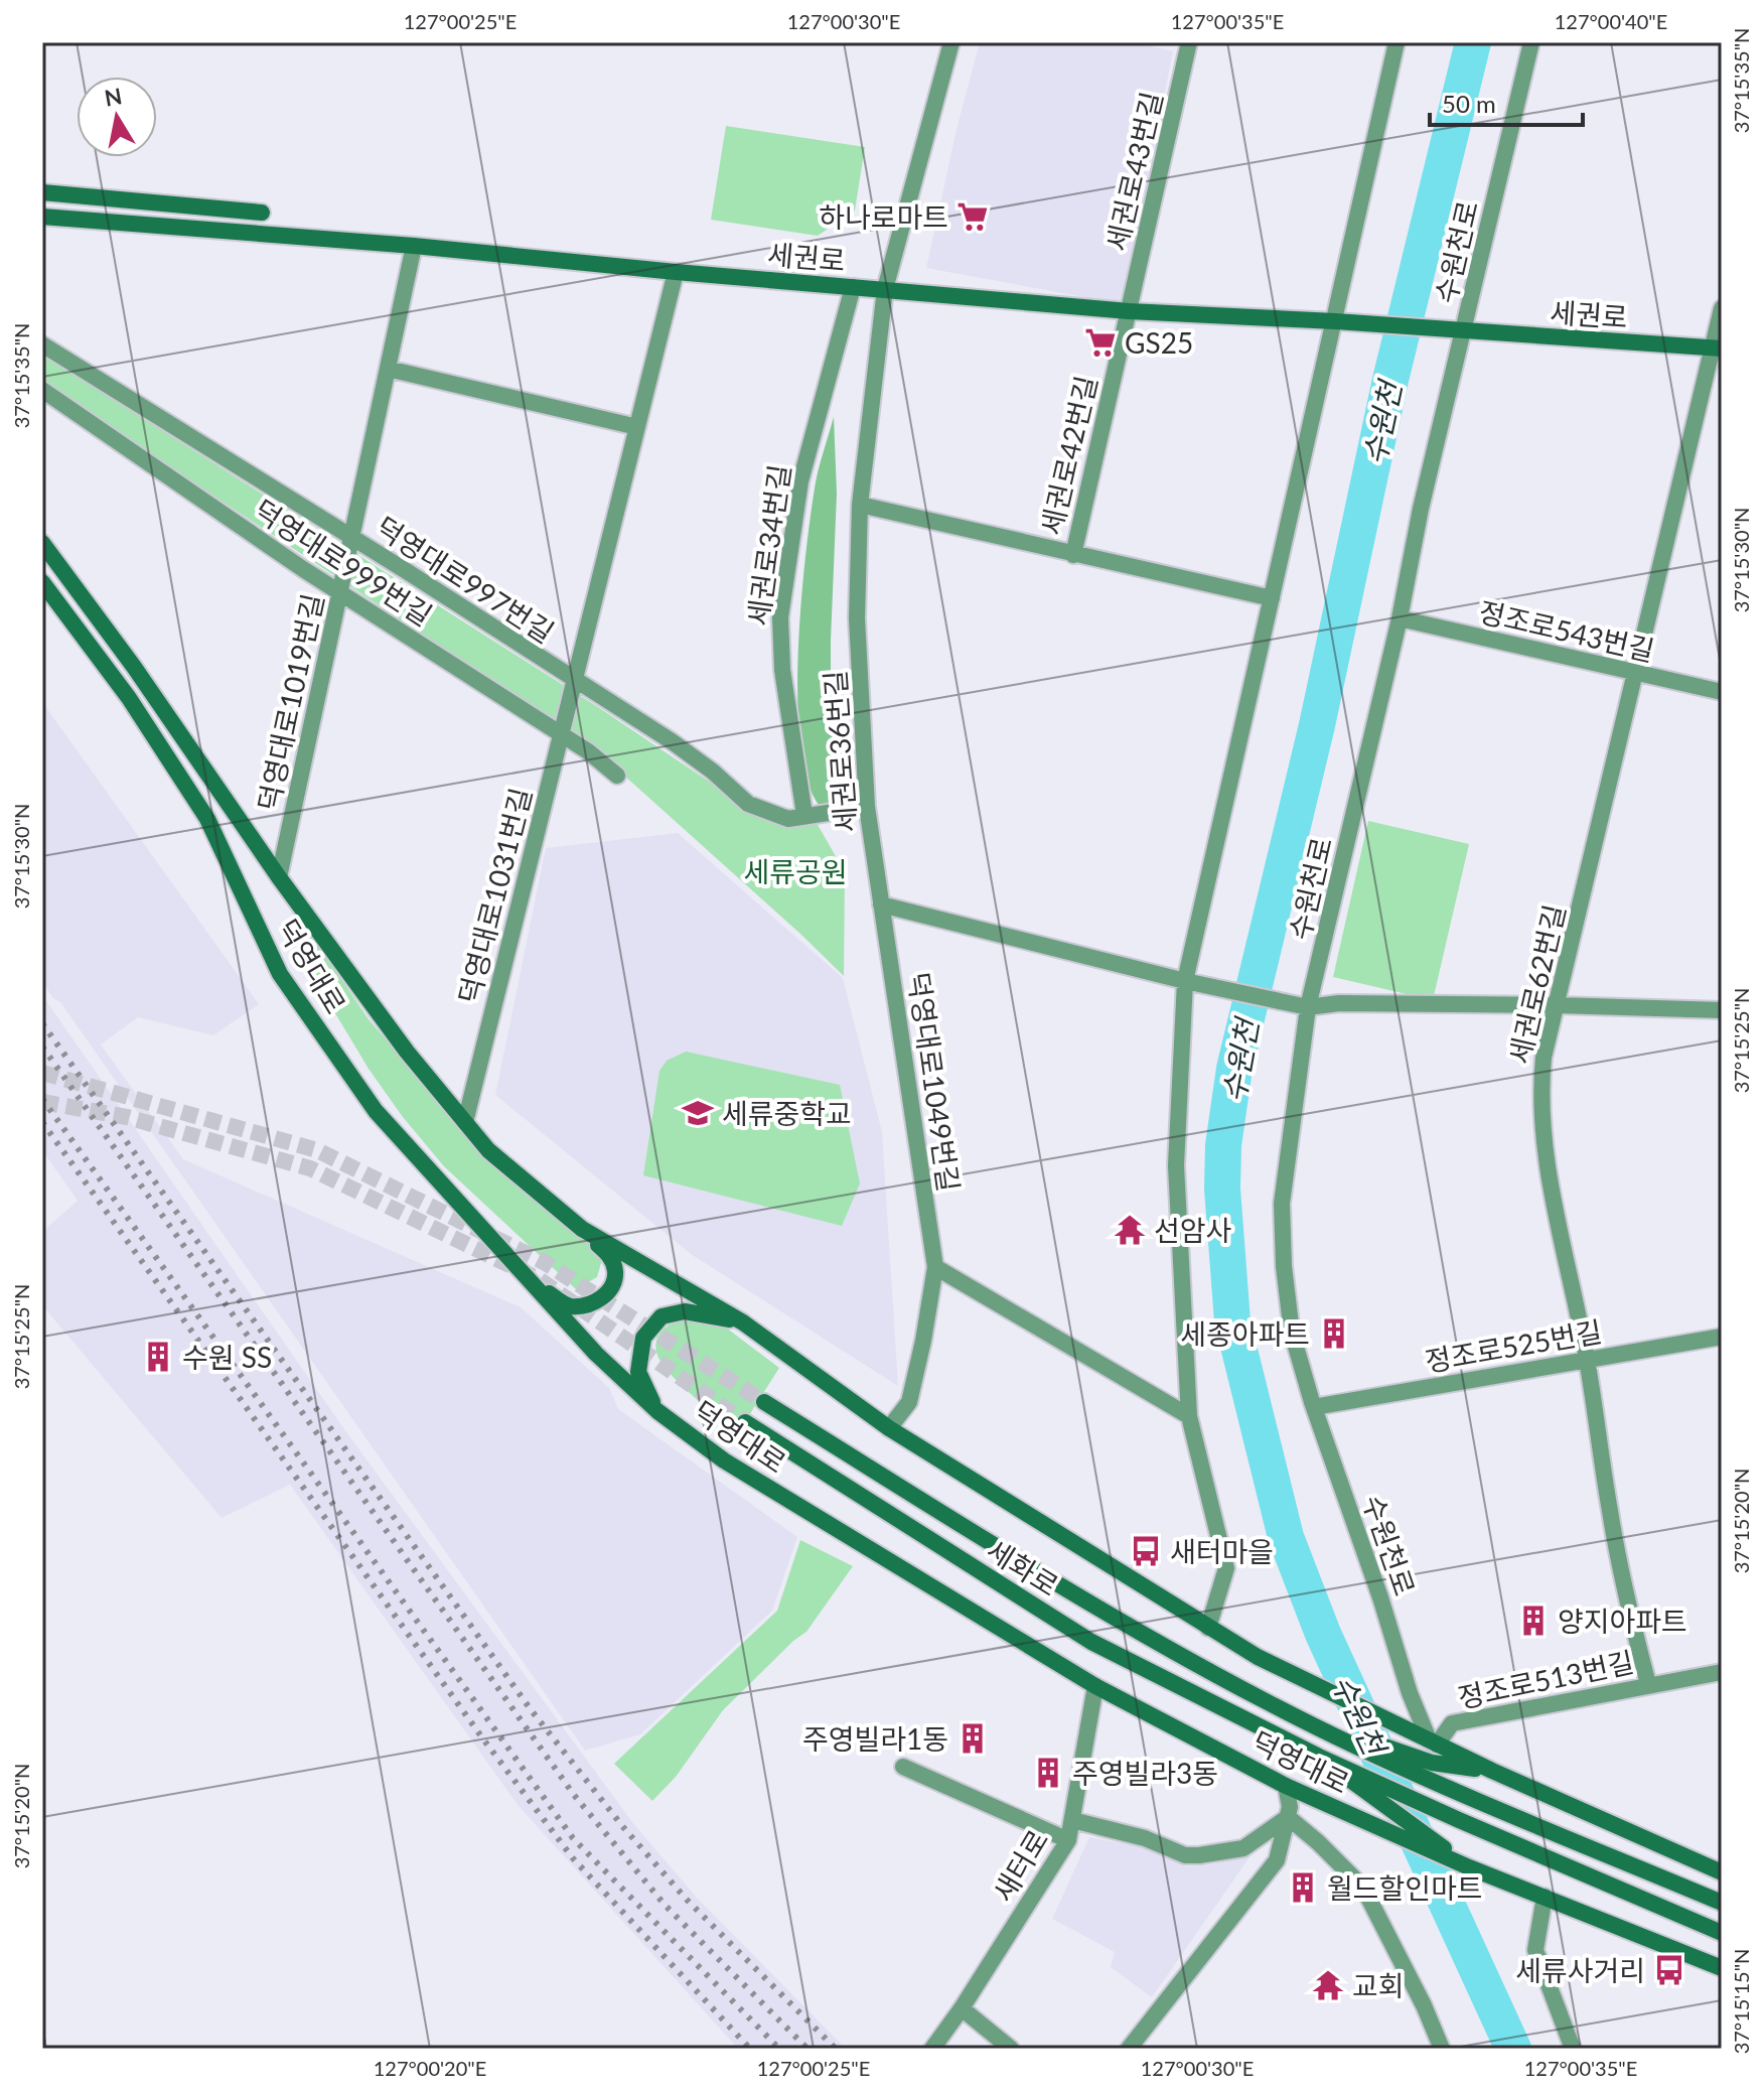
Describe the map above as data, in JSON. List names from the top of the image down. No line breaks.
{"streets":{"main road":["세권로","덕영대로","세화로"],"street":["세권로43번길","수원천로","세권로42번길","세권로34번길","덕영대로999번길","덕영대로997번길","정조로543번길","덕영대로1019번길","세권로36번길","덕영대로1031번길","세권로62번길","덕영대로1049번길","정조로525번길","정조로513번길","새터로"]},"crossings":[["세권로43번길","세권로"],["세권로43번길","세권로42번길"],["수원천로","세권로"],["수원천로","정조로543번길"],["수원천로","덕영대로"],["수원천로","정조로525번길"],["수원천로","정조로513번길"],["세권로","세권로42번길"],["세권로","세권로34번길"],["세권로","덕영대로1019번길"],["세권로","세권로36번길"],["세권로","덕영대로1031번길"],["세권로","세권로62번길"],["세권로34번길","덕영대로997번길"],["덕영대로999번길","덕영대로1019번길"],["덕영대로999번길","덕영대로1031번길"],["덕영대로997번길","덕영대로1019번길"],["덕영대로997번길","세권로36번길"],["덕영대로997번길","덕영대로1031번길"],["정조로543번길","세권로62번길"],["덕영대로1019번길","덕영대로"],["세권로36번길","덕영대로1049번길"],["덕영대로1031번길","덕영대로"],["덕영대로","덕영대로1049번길"],["덕영대로","세화로"],["덕영대로","정조로513번길"],["덕영대로","새터로"],["세권로62번길","정조로525번길"],["세권로62번길","정조로513번길"]],"water":["수원천"],"parks":["세류공원"],"places":{"supermarket":["하나로마트","GS25"],"school or university":["세류중학교"],"temple":["선암사","교회"],"building":["세종아파트","수원 SS","양지아파트","주영빌라1동","주영빌라3동","월드할인마트"],"bus stop":["새터마을","세류사거리"]},"scale_bar":"50 m","north":"top","coordinates":["127°00'25\"E","127°00'30\"E","127°00'35\"E","127°00'40\"E","37°15'35\"N","37°15'30\"N","37°15'25\"N","37°15'20\"N","37°15'15\"N","127°00'20\"E"]}
